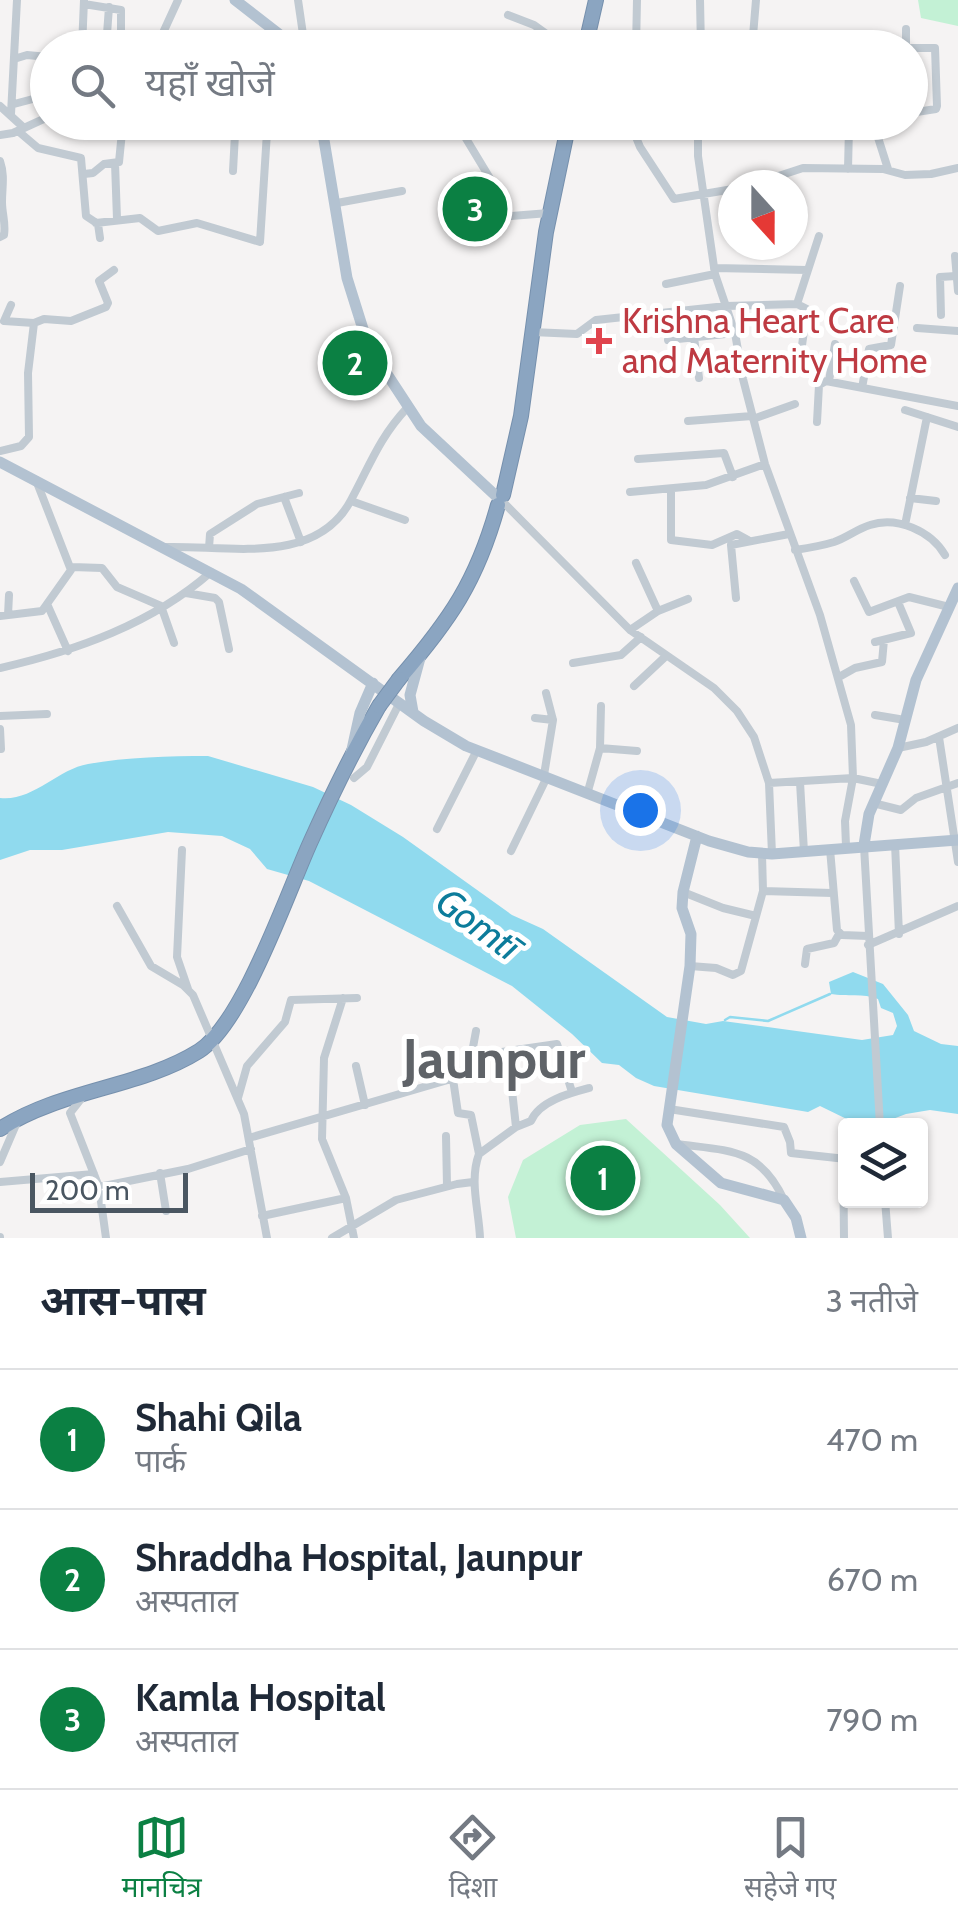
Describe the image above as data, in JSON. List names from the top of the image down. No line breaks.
{"districts":["Jaunpur"],"water":["Gomtī"],"places":{"health":["Krishna Heart Care and Maternity Home"]},"scale_bar":"200 m","north":"bottom","page":{"search":"यहाँ खोजें","pins":["3","2","1"],"scale":"200 m","heading":["आस-पास","3 नतीजे"],"list":[{"mark":"1","name":"Shahi Qila","note":"पार्क","value":"470 m"},{"mark":"2","name":"Shraddha Hospital, Jaunpur","note":"अस्पताल","value":"670 m"},{"mark":"3","name":"Kamla Hospital","note":"अस्पताल","value":"790 m"}],"nav":["मानचित्र","दिशा","सहेजे गए"]}}
